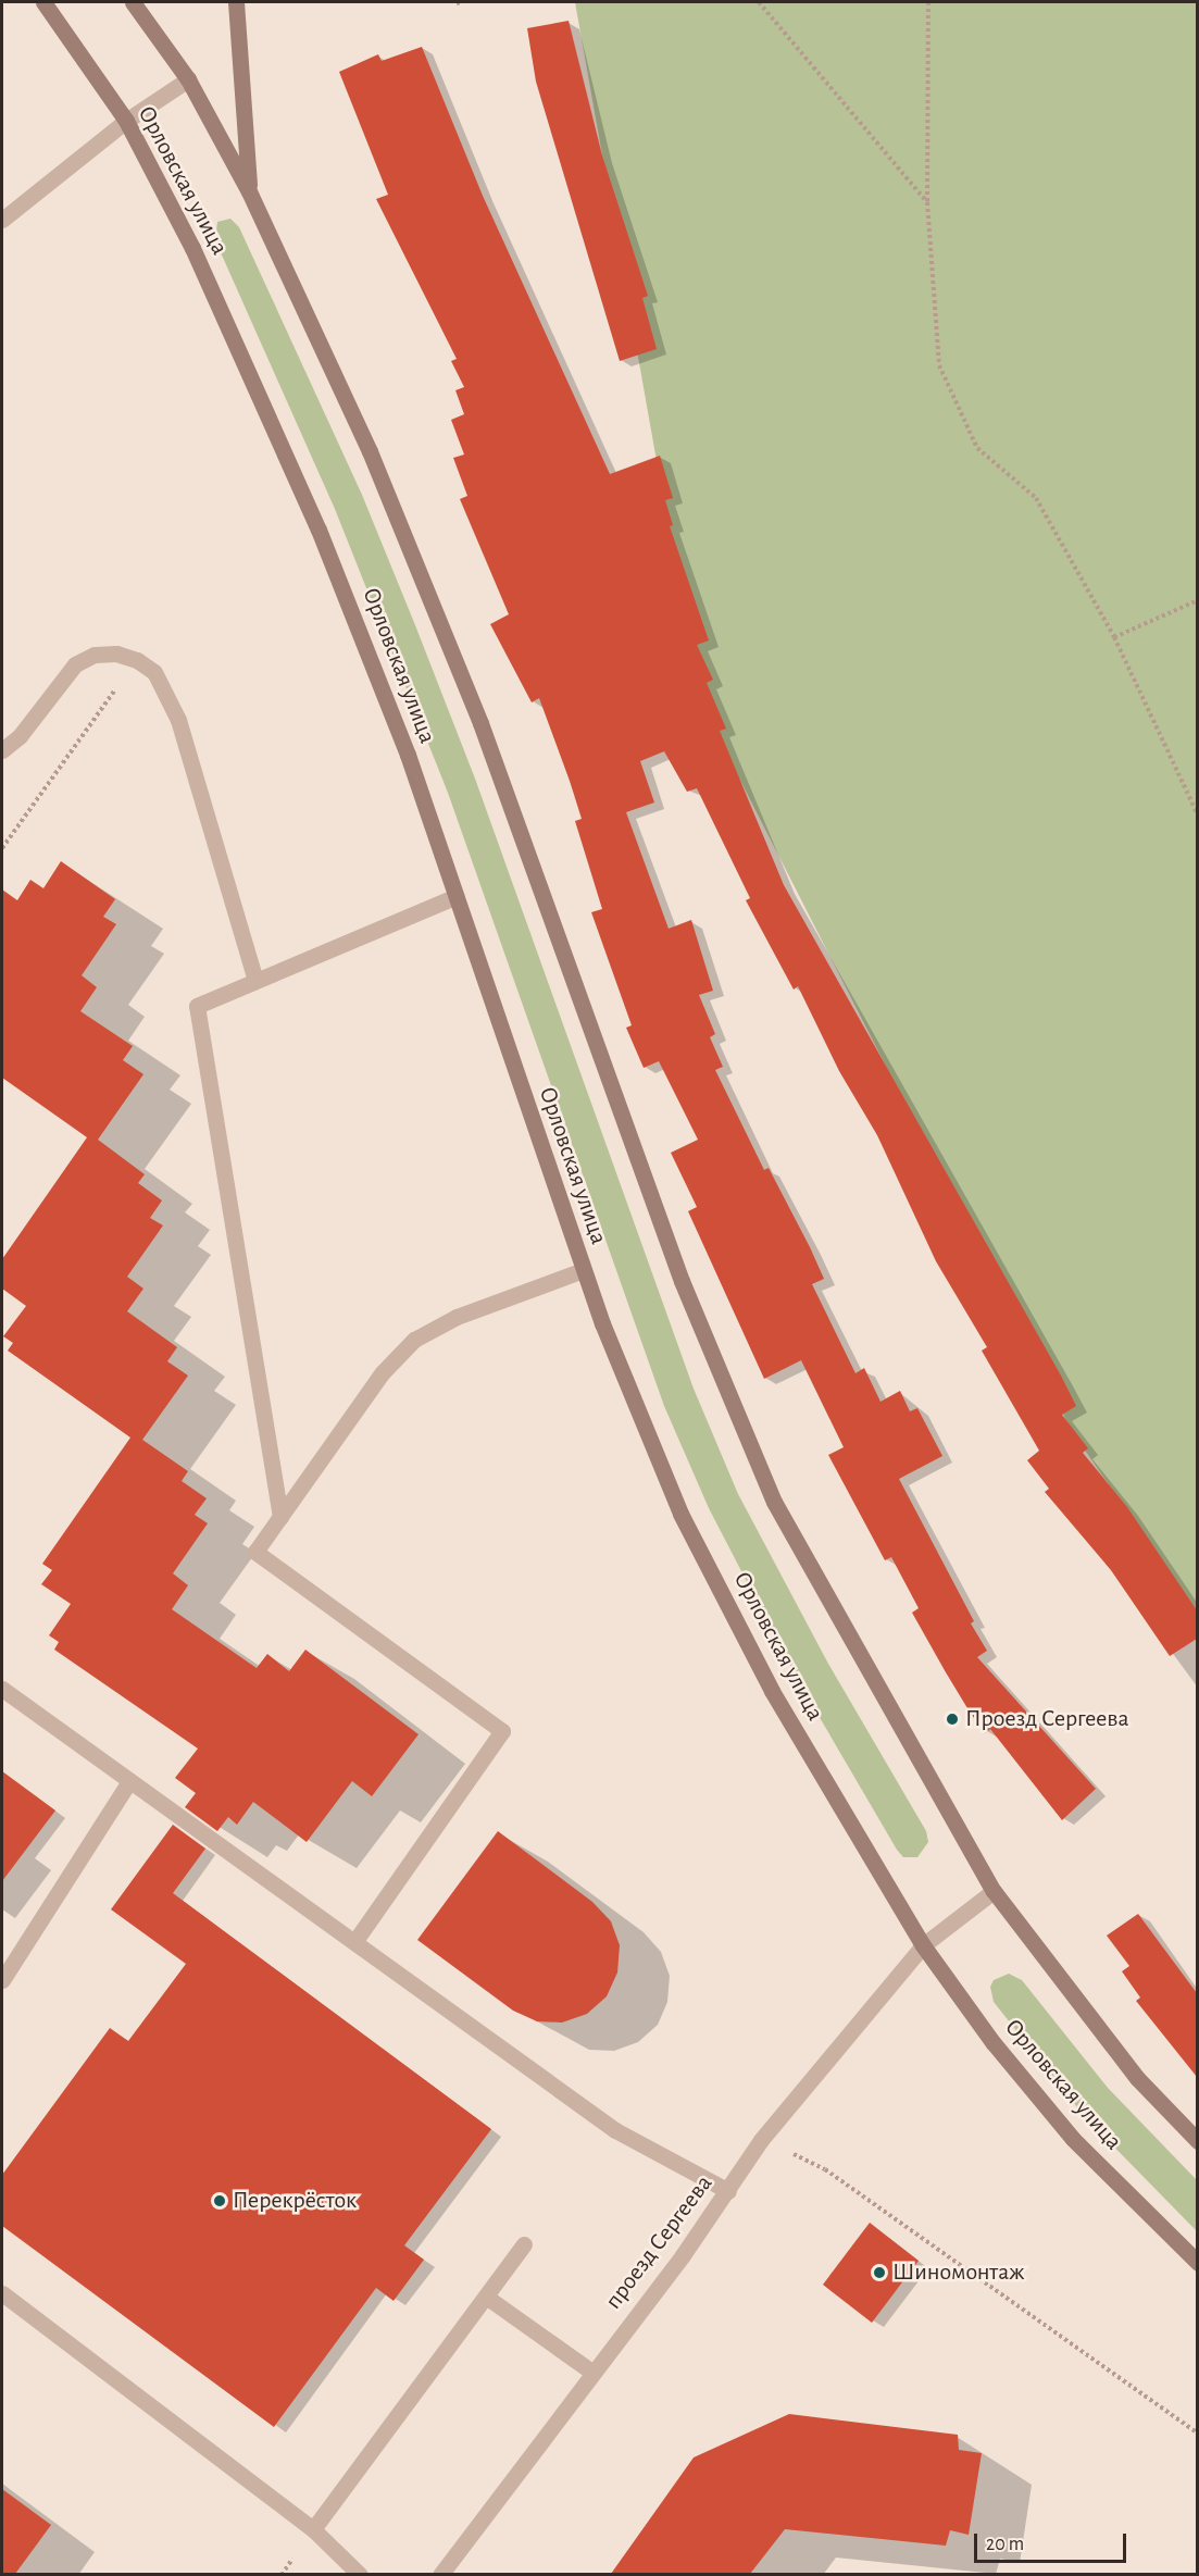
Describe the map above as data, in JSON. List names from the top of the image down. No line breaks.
{"streets":{"street":["Орловская улица","проезд Сергеева"]},"crossings":[["Орловская улица","проезд Сергеева"]],"places":["Проезд Сергеева","Перекрёсток","Шиномонтаж"],"scale_bar":"20 m"}
